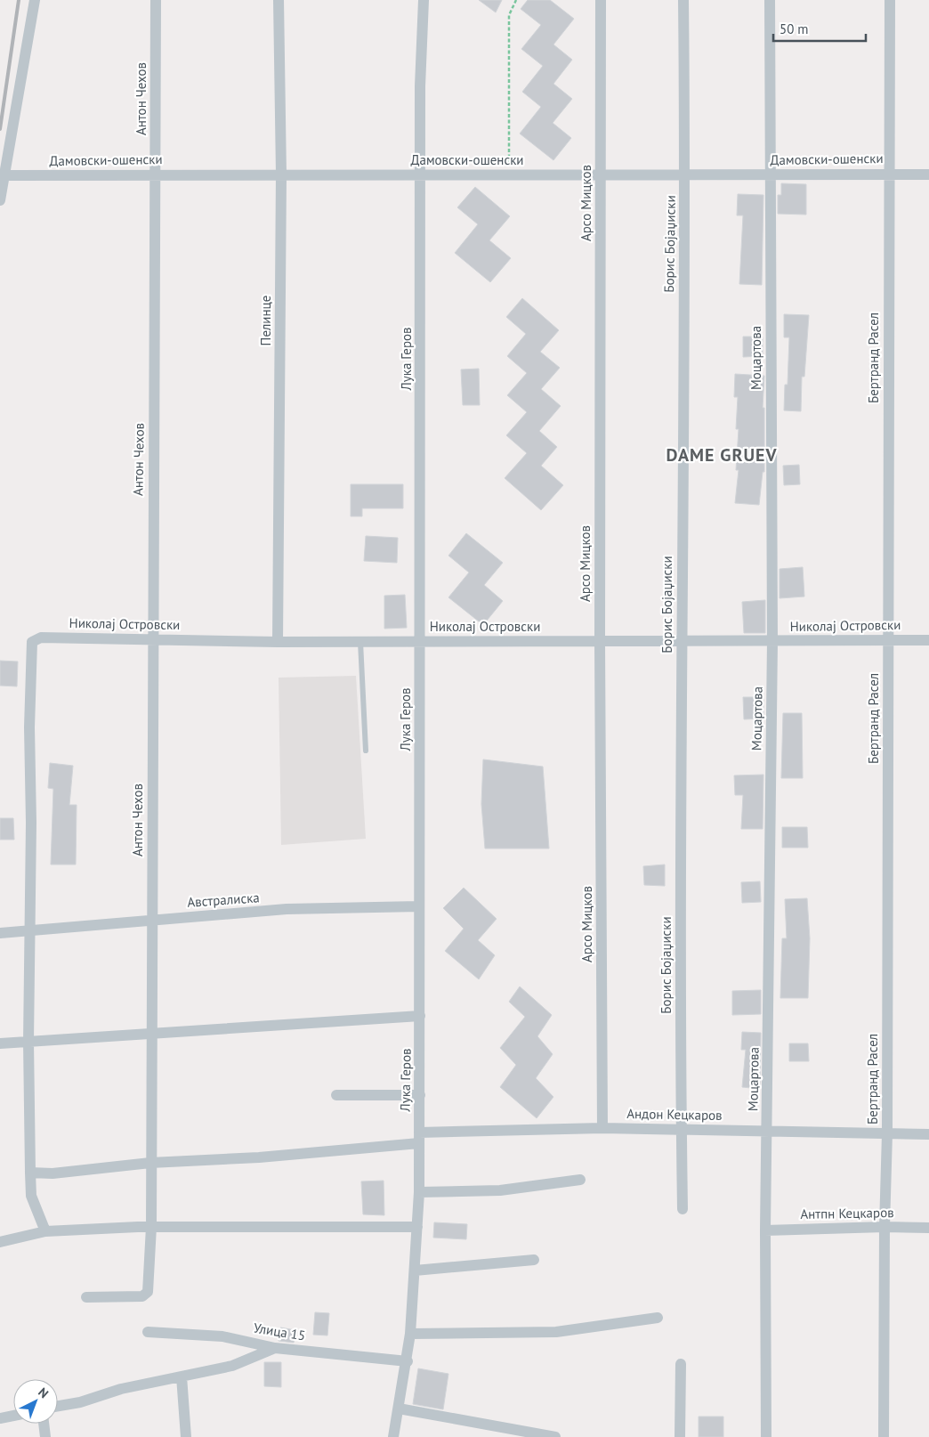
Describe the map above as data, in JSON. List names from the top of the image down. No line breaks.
{"streets":{"street":["Антон Чехов","Дамовски-ошенски","Арсо Мицков","Борис Бојаџиски","Пелинце","Моцартова","Бертранд Расел","Лука Геров","Николај Островски","Австралиска","Андон Кецкаров","Антпн Кецкаров","Улица 15"]},"crossings":[["Антон Чехов","Дамовски-ошенски"],["Антон Чехов","Николај Островски"],["Антон Чехов","Австралиска"],["Антон Чехов","Андон Кецкаров"],["Дамовски-ошенски","Арсо Мицков"],["Дамовски-ошенски","Борис Бојаџиски"],["Дамовски-ошенски","Пелинце"],["Дамовски-ошенски","Моцартова"],["Дамовски-ошенски","Бертранд Расел"],["Дамовски-ошенски","Лука Геров"],["Арсо Мицков","Николај Островски"],["Арсо Мицков","Андон Кецкаров"],["Борис Бојаџиски","Николај Островски"],["Борис Бојаџиски","Андон Кецкаров"],["Пелинце","Николај Островски"],["Моцартова","Николај Островски"],["Моцартова","Андон Кецкаров"],["Моцартова","Антпн Кецкаров"],["Бертранд Расел","Николај Островски"],["Бертранд Расел","Андон Кецкаров"],["Бертранд Расел","Антпн Кецкаров"],["Лука Геров","Николај Островски"],["Лука Геров","Австралиска"],["Лука Геров","Андон Кецкаров"],["Лука Геров","Улица 15"],["Николај Островски","Австралиска"]],"districts":["DAME GRUEV"],"scale_bar":"50 m","north":"top right"}
